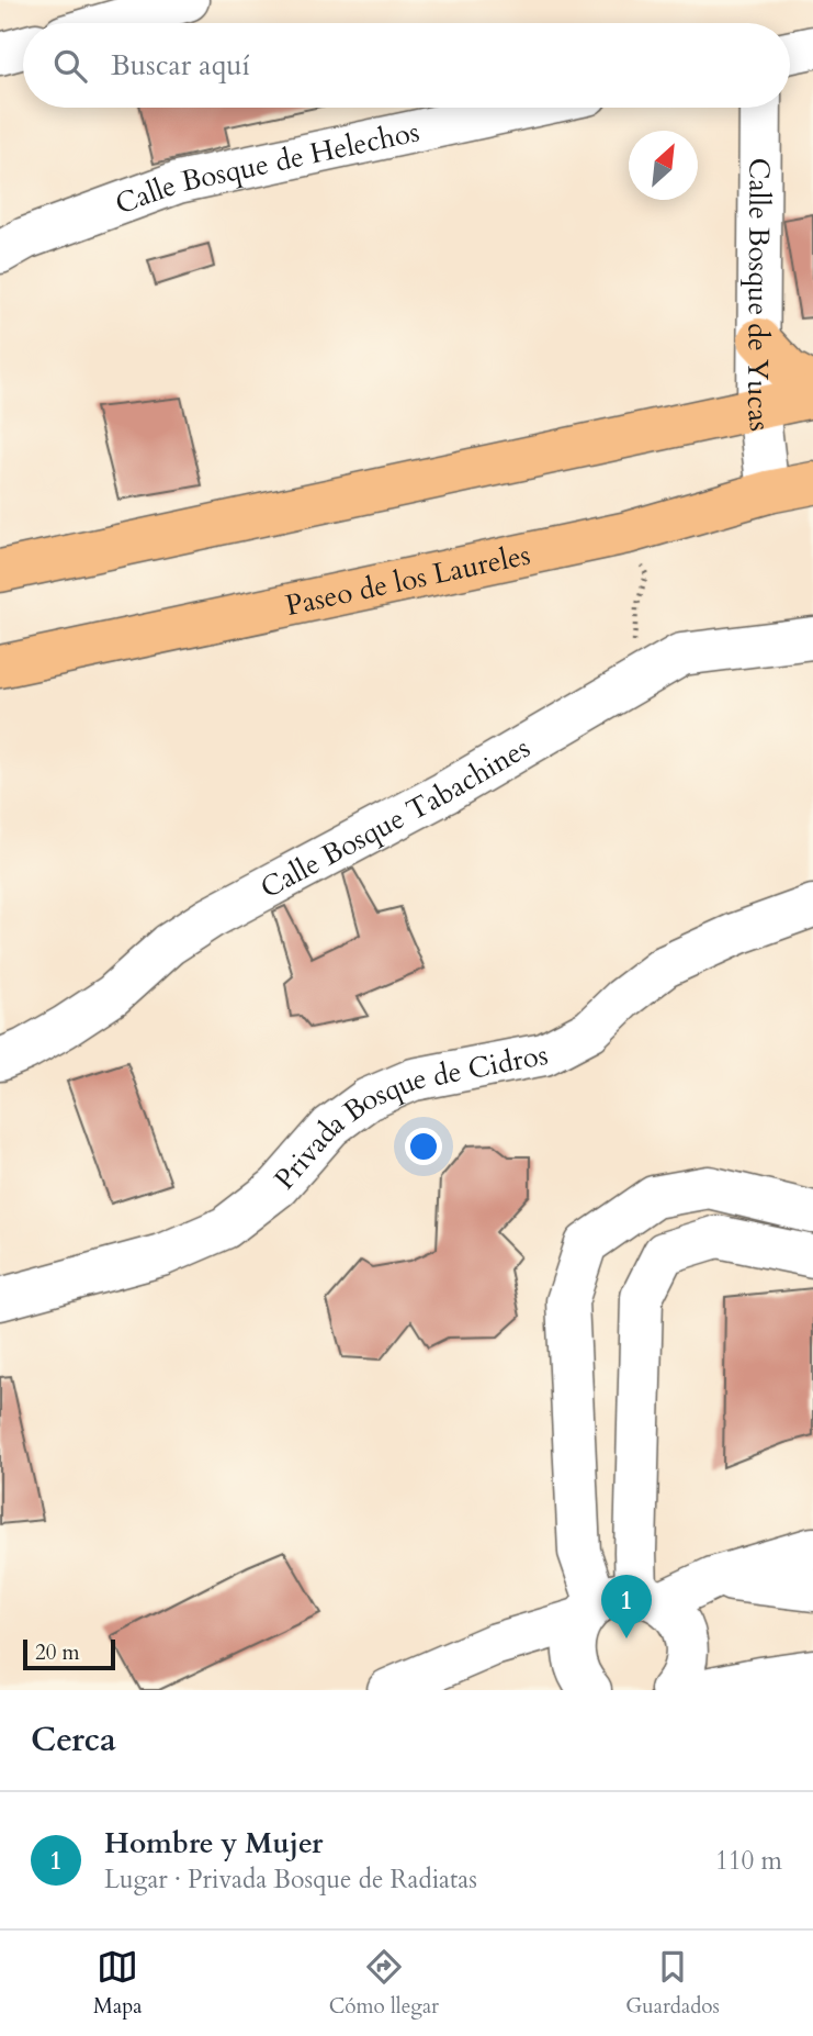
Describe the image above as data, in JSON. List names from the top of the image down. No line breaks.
{"streets":{"main road":["Paseo de los Laureles"],"street":["Calle Bosque de Helechos","Calle Bosque de Yucas","Calle Bosque Tabachines","Privada Bosque de Cidros"]},"crossings":[["Calle Bosque de Yucas","Paseo de los Laureles"]],"scale_bar":"20 m","north":"top right","page":{"search":"Buscar aquí","pins":"1","scale":"20 m","heading":"Cerca","list":[{"mark":"1","name":"Hombre y Mujer","note":"Lugar · Privada Bosque de Radiatas","value":"110 m"}],"nav":["Mapa","Cómo llegar","Guardados"]}}
